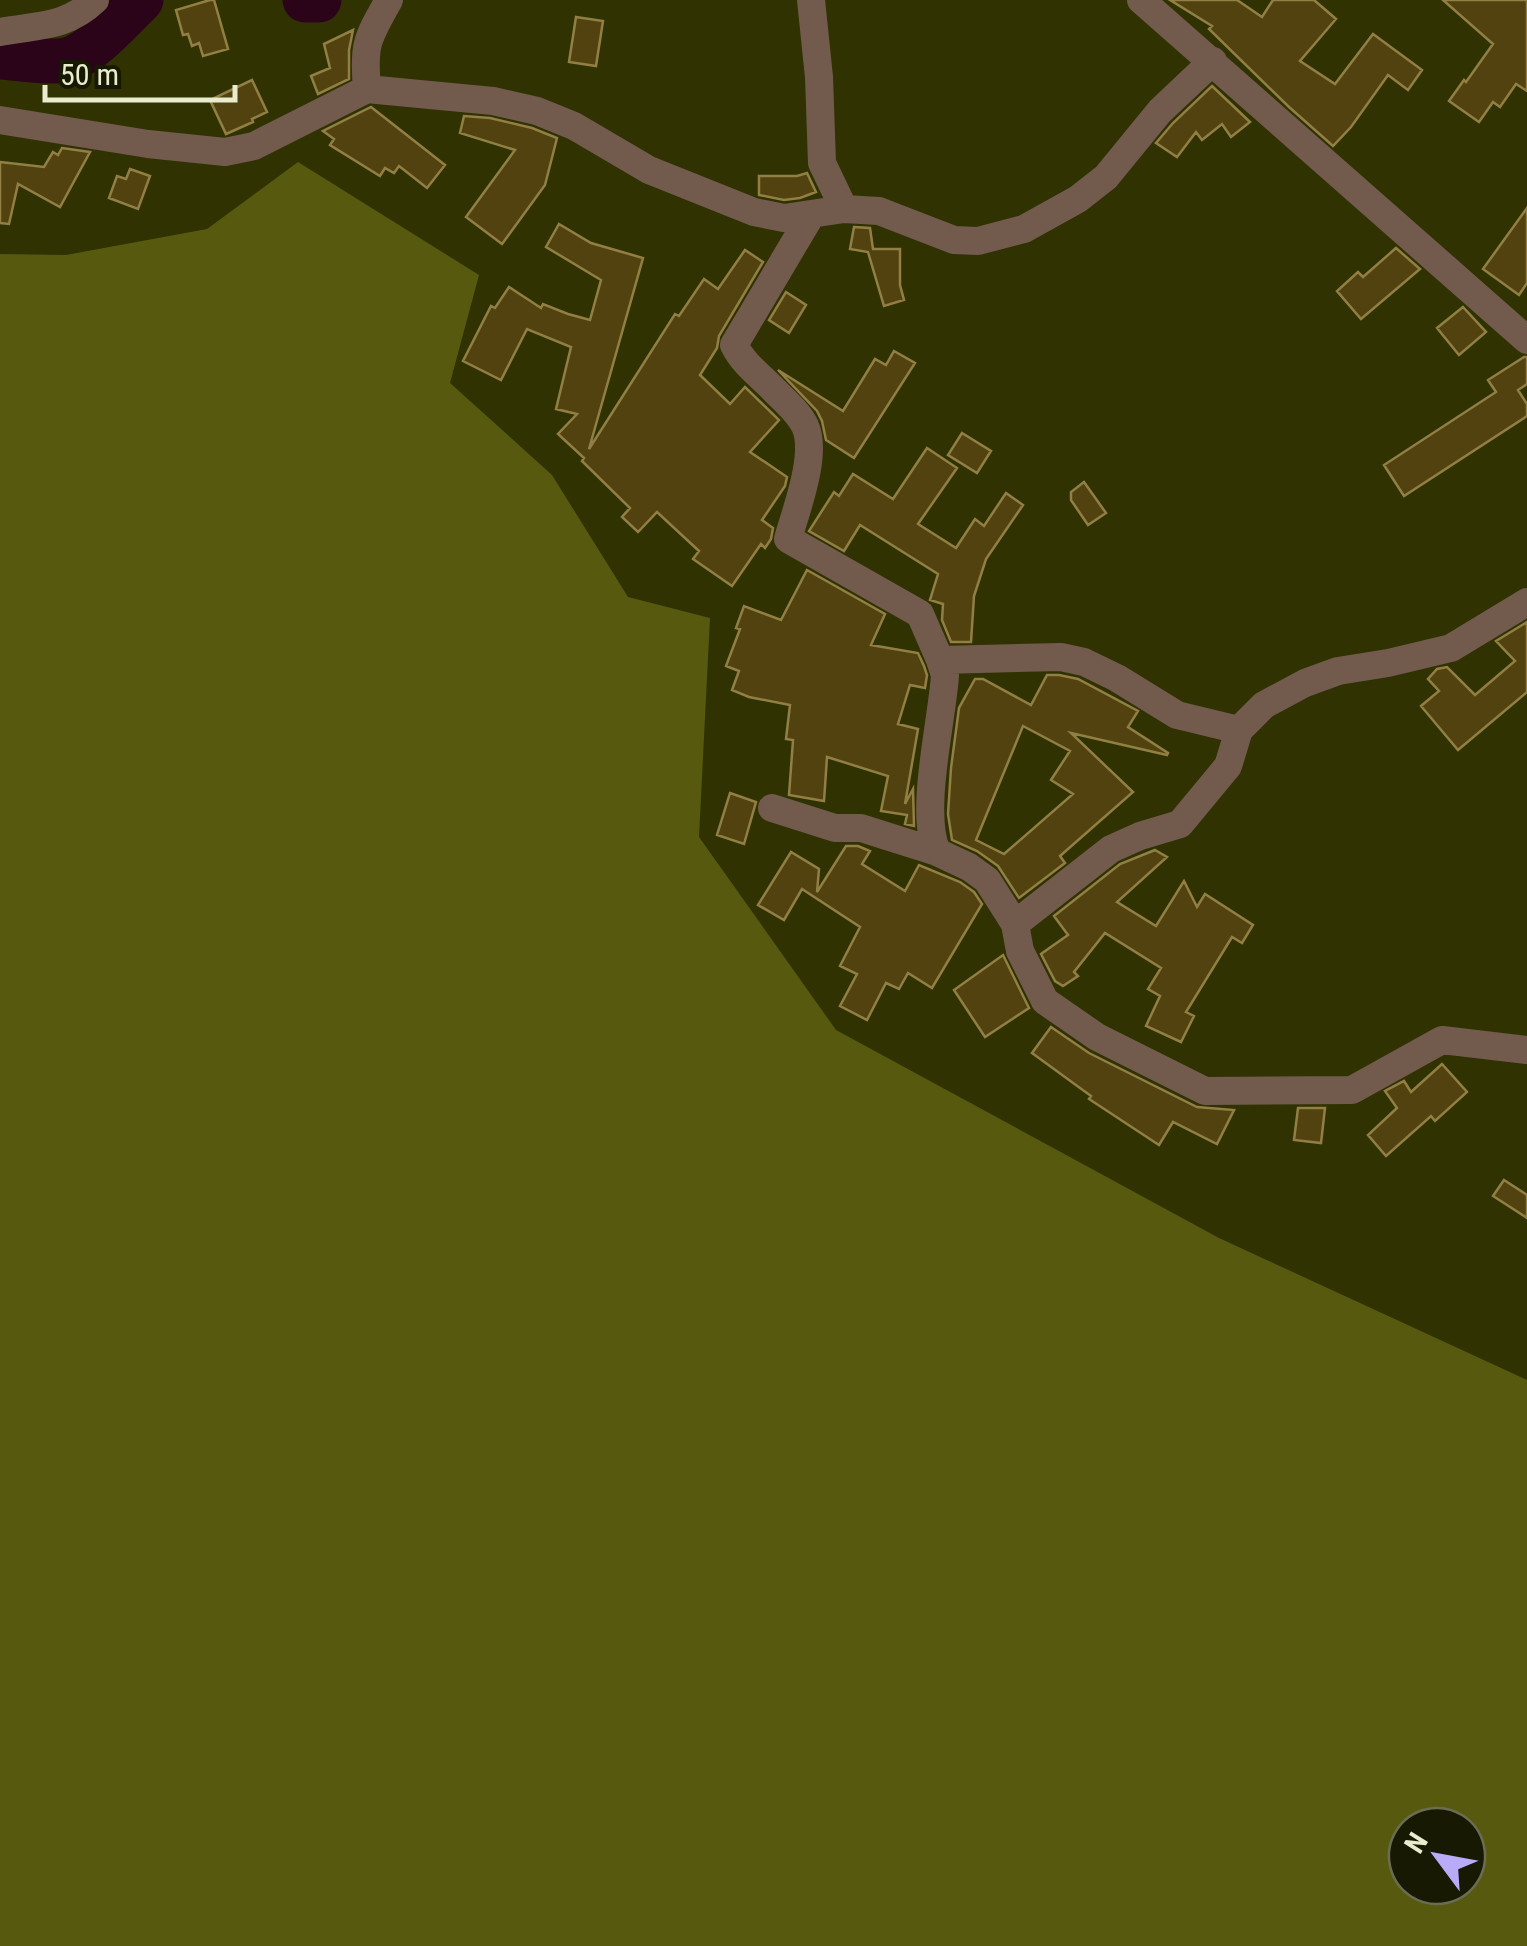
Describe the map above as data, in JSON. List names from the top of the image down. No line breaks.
{"scale_bar":"50 m","north":"top left"}
